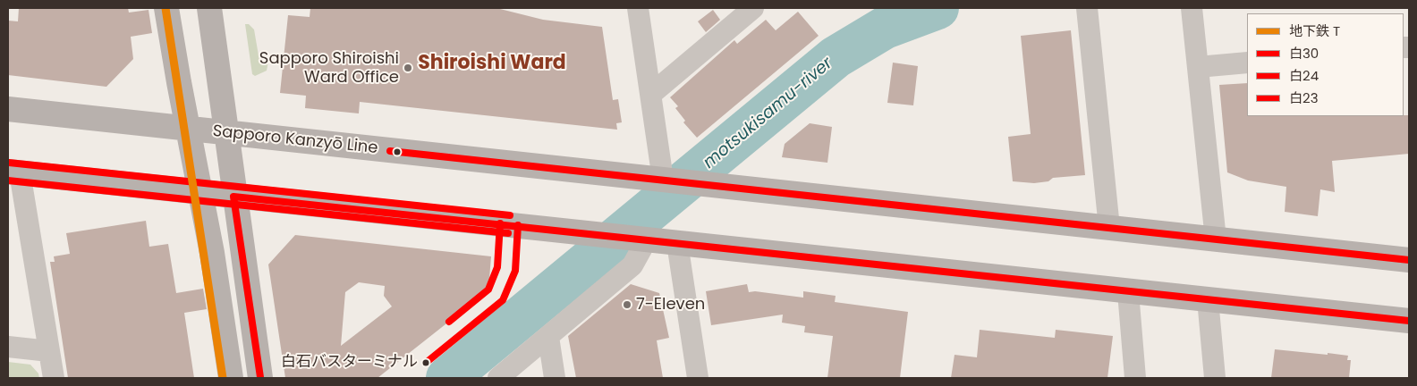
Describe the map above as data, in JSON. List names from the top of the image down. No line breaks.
{"streets":{"main road":["Sapporo Kanzyō Line"]},"districts":["Shiroishi Ward"],"water":["motsukisamu-river"],"places":["Sapporo Shiroishi Ward Office","7-Eleven","白石バスターミナル"],"lines":["metro line T","transit line 白30","transit line 白23","transit line 白24"],"legend":["地下鉄 T","白30","白24","白23"]}
